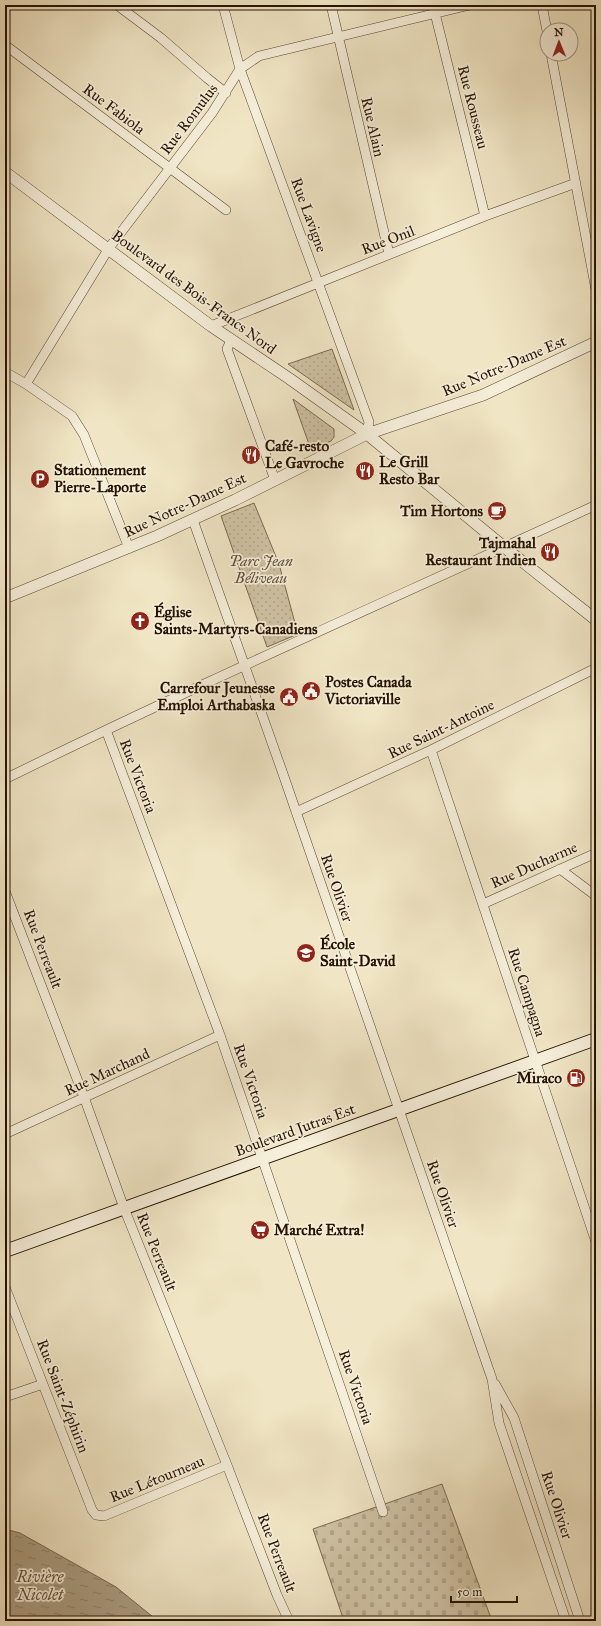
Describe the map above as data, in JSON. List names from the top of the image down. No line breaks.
{"streets":{"main road":["Boulevard Jutras Est"],"street":["Rue Rousseau","Rue Fabiola","Rue Romulus","Rue Alain","Rue Lavigne","Rue Onil","Boulevard des Bois-Francs Nord","Rue Notre-Dame Est","Rue Saint-Antoine","Rue Victoria","Rue Ducharme","Rue Olivier","Rue Perreault","Rue Campagna","Rue Marchand","Rue Saint-Zéphirin","Rue Létourneau"]},"crossings":[["Rue Rousseau","Rue Romulus"],["Rue Rousseau","Rue Onil"],["Rue Fabiola","Rue Romulus"],["Rue Romulus","Rue Alain"],["Rue Romulus","Rue Lavigne"],["Rue Romulus","Boulevard des Bois-Francs Nord"],["Rue Alain","Rue Onil"],["Rue Lavigne","Rue Onil"],["Rue Lavigne","Boulevard des Bois-Francs Nord"],["Rue Lavigne","Rue Notre-Dame Est"],["Rue Onil","Boulevard des Bois-Francs Nord"],["Boulevard des Bois-Francs Nord","Rue Notre-Dame Est"],["Rue Notre-Dame Est","Rue Olivier"],["Rue Saint-Antoine","Rue Olivier"],["Rue Saint-Antoine","Rue Campagna"],["Rue Victoria","Rue Marchand"],["Rue Victoria","Boulevard Jutras Est"],["Rue Ducharme","Rue Campagna"],["Rue Olivier","Boulevard Jutras Est"],["Rue Perreault","Rue Marchand"],["Rue Perreault","Boulevard Jutras Est"],["Rue Perreault","Rue Létourneau"],["Rue Campagna","Boulevard Jutras Est"],["Rue Saint-Zéphirin","Rue Létourneau"]],"water":["Rivière Nicolet"],"parks":["Parc Jean Béliveau"],"places":{"restaurant":["Café-resto Le Gavroche","Le Grill Resto Bar","Tajmahal Restaurant Indien"],"parking":["Stationnement Pierre-Laporte"],"cafe":["Tim Hortons"],"church":["Église Saints-Martyrs-Canadiens"],"public building":["Postes Canada Victoriaville","Carrefour Jeunesse Emploi Arthabaska"],"school or university":["École Saint-David"],"fuel station":["Miraco"],"supermarket":["Marché Extra!"]},"scale_bar":"50 m","north":"top"}
